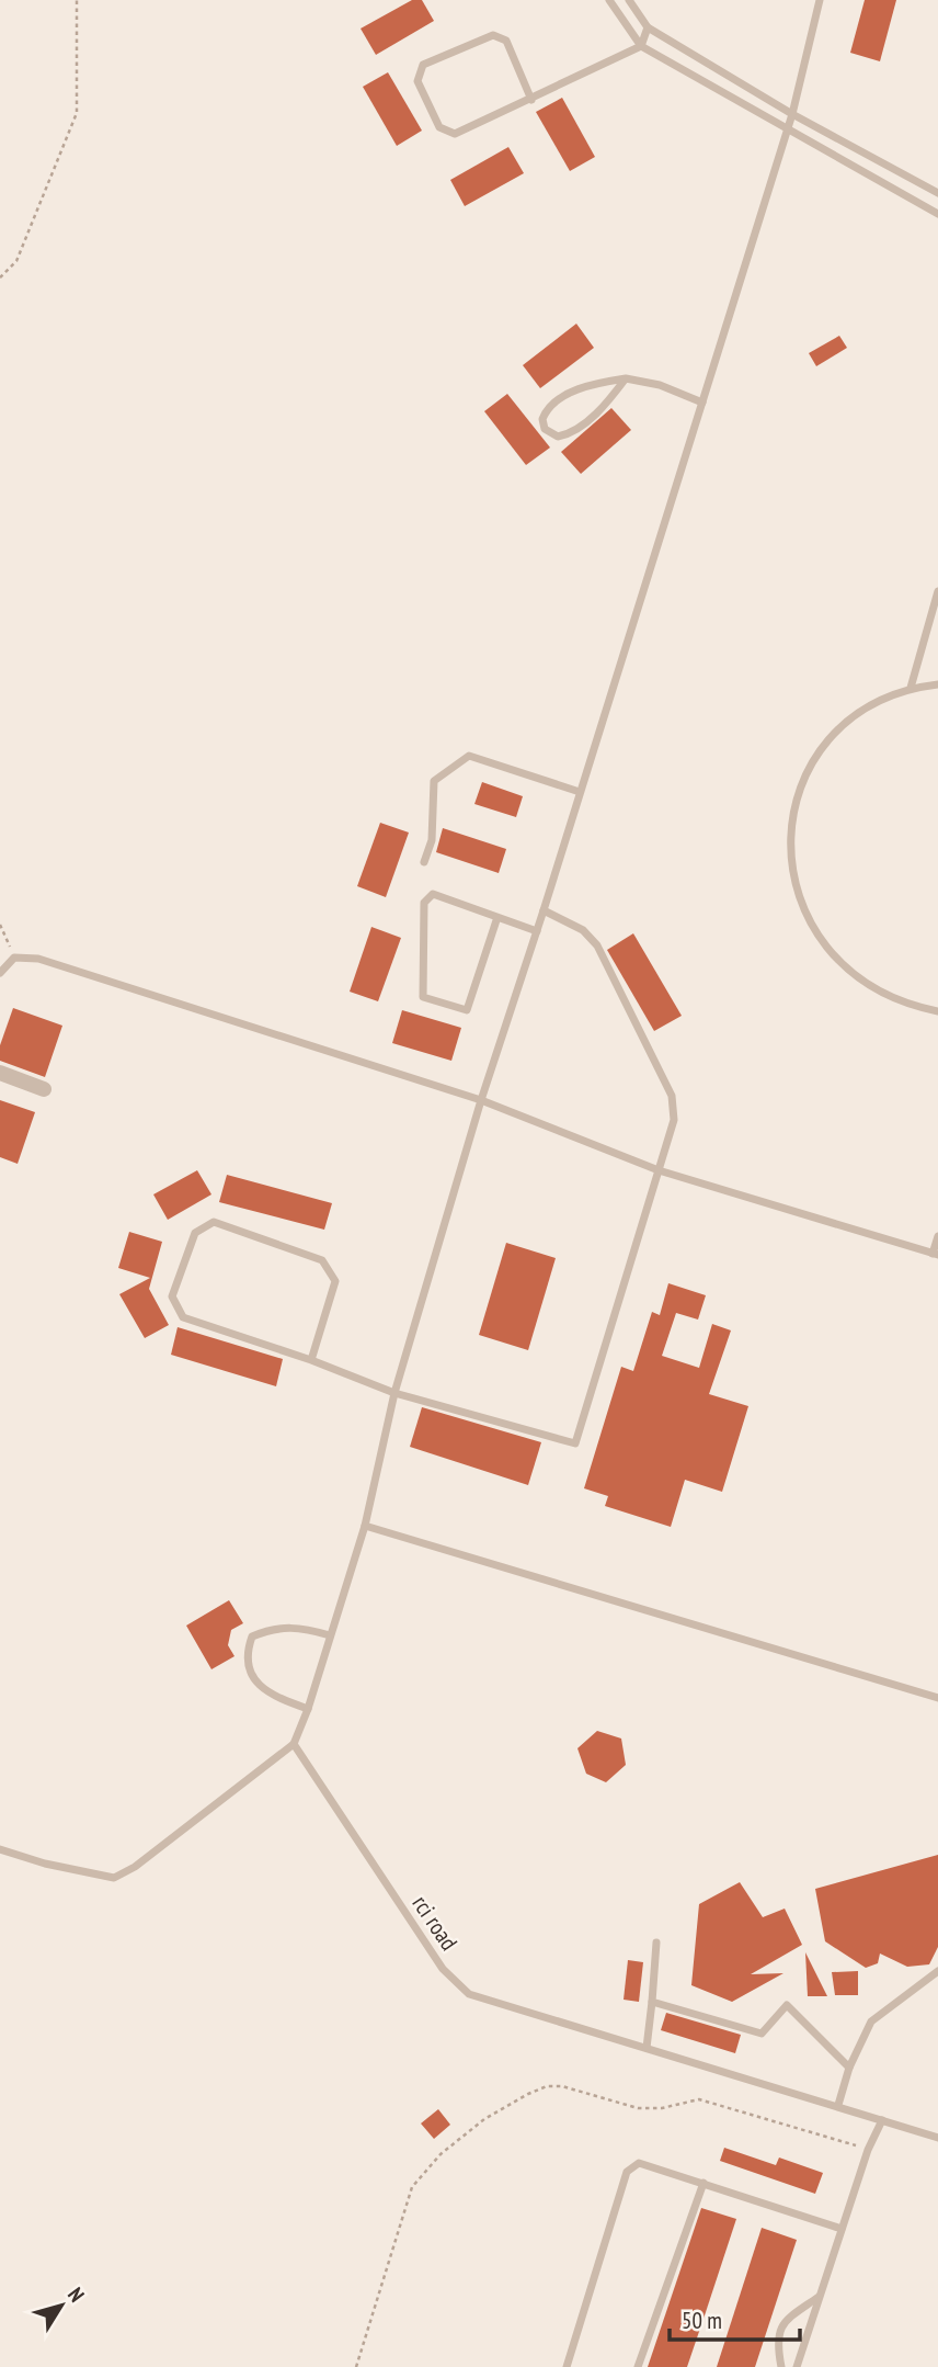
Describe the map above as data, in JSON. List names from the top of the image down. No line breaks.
{"streets":{"lane":["rci road"]},"scale_bar":"50 m","north":"top right"}
